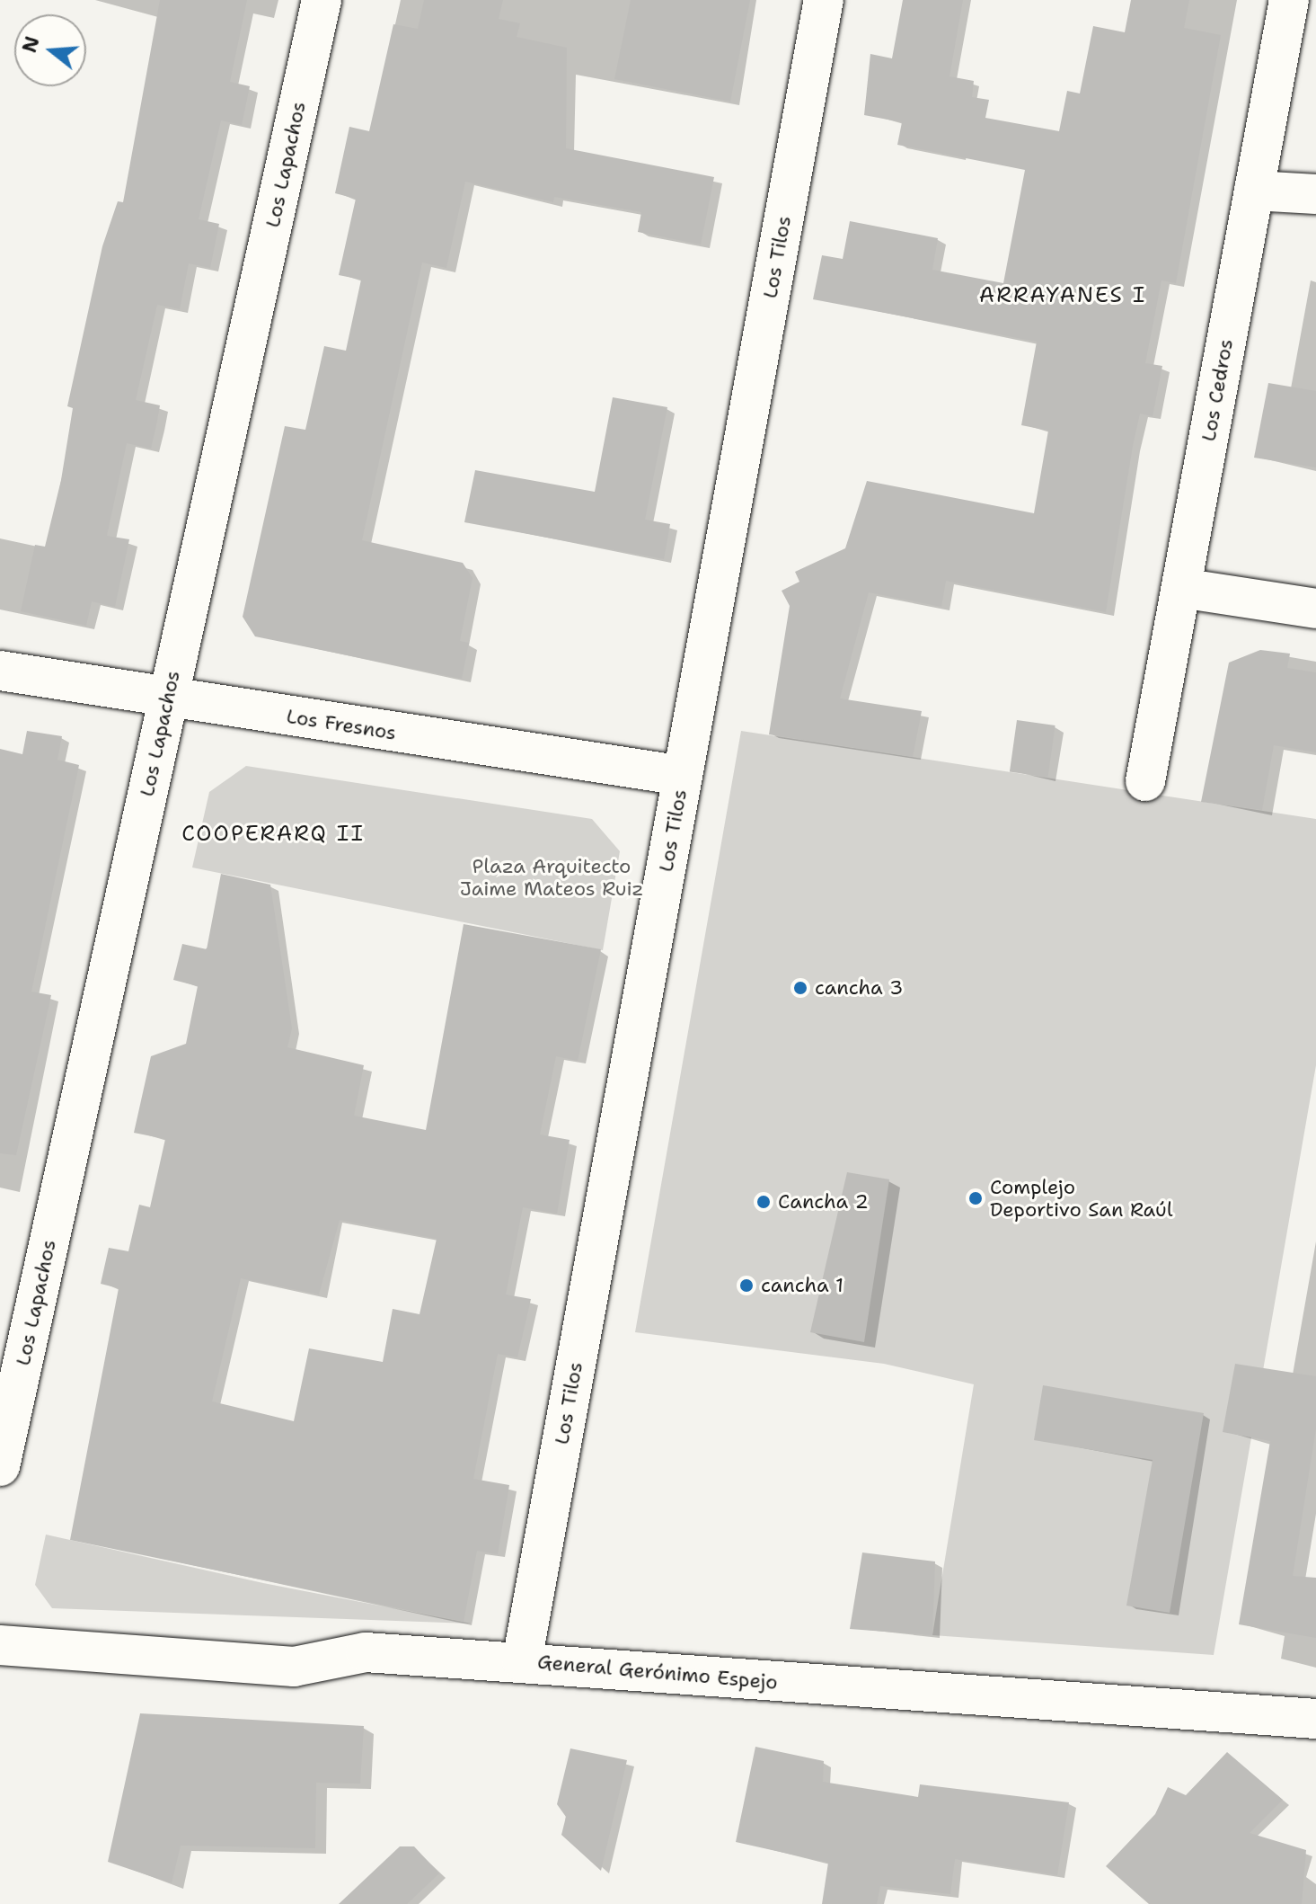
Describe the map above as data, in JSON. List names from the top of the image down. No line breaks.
{"streets":{"street":["Los Lapachos","Los Tilos","Los Cedros","Los Fresnos","General Gerónimo Espejo"]},"crossings":[["Los Lapachos","Los Fresnos"],["Los Tilos","Los Fresnos"],["Los Tilos","General Gerónimo Espejo"]],"districts":["ARRAYANES I","COOPERARQ II"],"parks":["Plaza Arquitecto Jaime Mateos Ruiz"],"places":["cancha 3","Complejo Deportivo San Raúl","Cancha 2","cancha 1"],"north":"left"}
